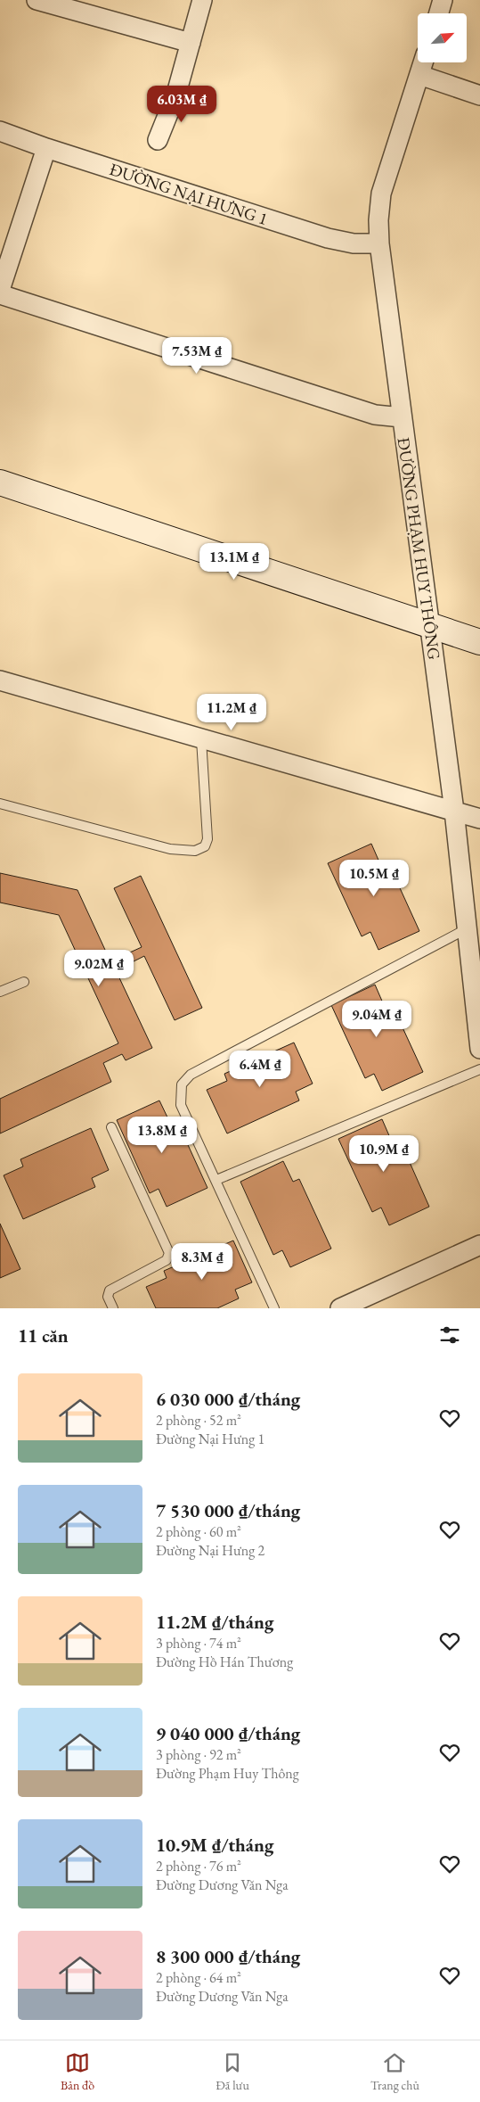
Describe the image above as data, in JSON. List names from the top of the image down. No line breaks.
{"streets":{"street":["ĐƯỜNG NẠI HƯNG 1","ĐƯỜNG PHẠM HUY THÔNG"]},"crossings":[["ĐƯỜNG NẠI HƯNG 1","ĐƯỜNG PHẠM HUY THÔNG"]],"north":"top right","page":{"price":["6.03M ₫","7.53M ₫","13.1M ₫","11.2M ₫","10.5M ₫","9.02M ₫","9.04M ₫","6.4M ₫","13.8M ₫","10.9M ₫","8.3M ₫"],"heading":"11 căn","list":[{"name":"6 030 000 ₫/tháng","note":"2 phòng · 52 m² · Đường Nại Hưng 1"},{"name":"7 530 000 ₫/tháng","note":"2 phòng · 60 m² · Đường Nại Hưng 2"},{"name":"11.2M ₫/tháng","note":"3 phòng · 74 m² · Đường Hồ Hán Thương"},{"name":"9 040 000 ₫/tháng","note":"3 phòng · 92 m² · Đường Phạm Huy Thông"},{"name":"10.9M ₫/tháng","note":"2 phòng · 76 m² · Đường Dương Văn Nga"},{"name":"8 300 000 ₫/tháng","note":"2 phòng · 64 m² · Đường Dương Văn Nga"}],"tabs":["Bản đồ","Đã lưu","Trang chủ"]}}
